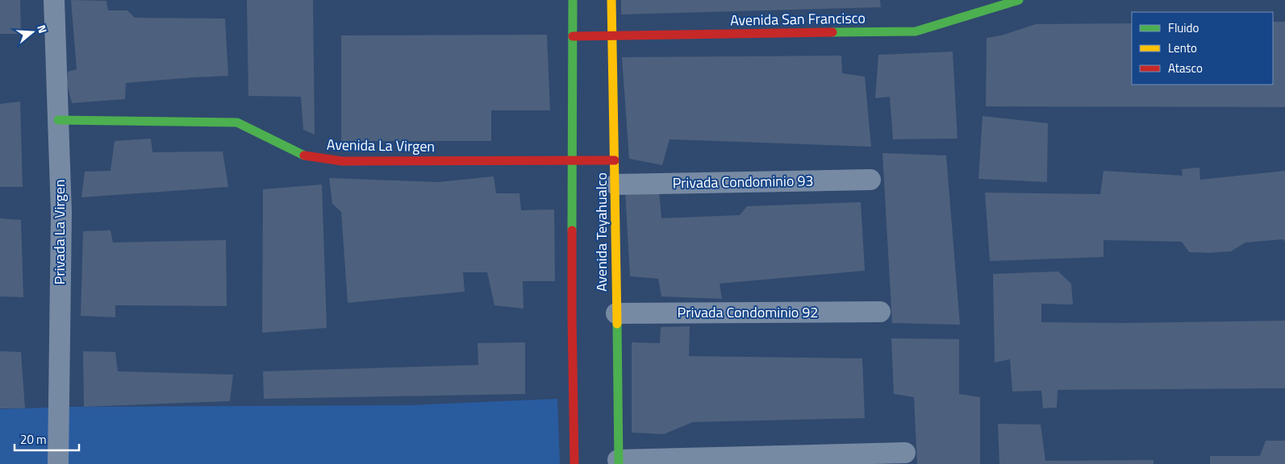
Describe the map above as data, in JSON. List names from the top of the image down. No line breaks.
{"streets":{"street":["Avenida San Francisco","Avenida La Virgen","Privada Condominio 93","Privada La Virgen","Avenida Teyahualco","Privada Condominio 92"]},"crossings":[["Avenida San Francisco","Avenida Teyahualco"],["Avenida La Virgen","Privada La Virgen"],["Avenida La Virgen","Avenida Teyahualco"],["Privada Condominio 93","Avenida Teyahualco"],["Avenida Teyahualco","Privada Condominio 92"]],"legend":["Fluido","Lento","Atasco"],"scale_bar":"20 m","north":"right"}
